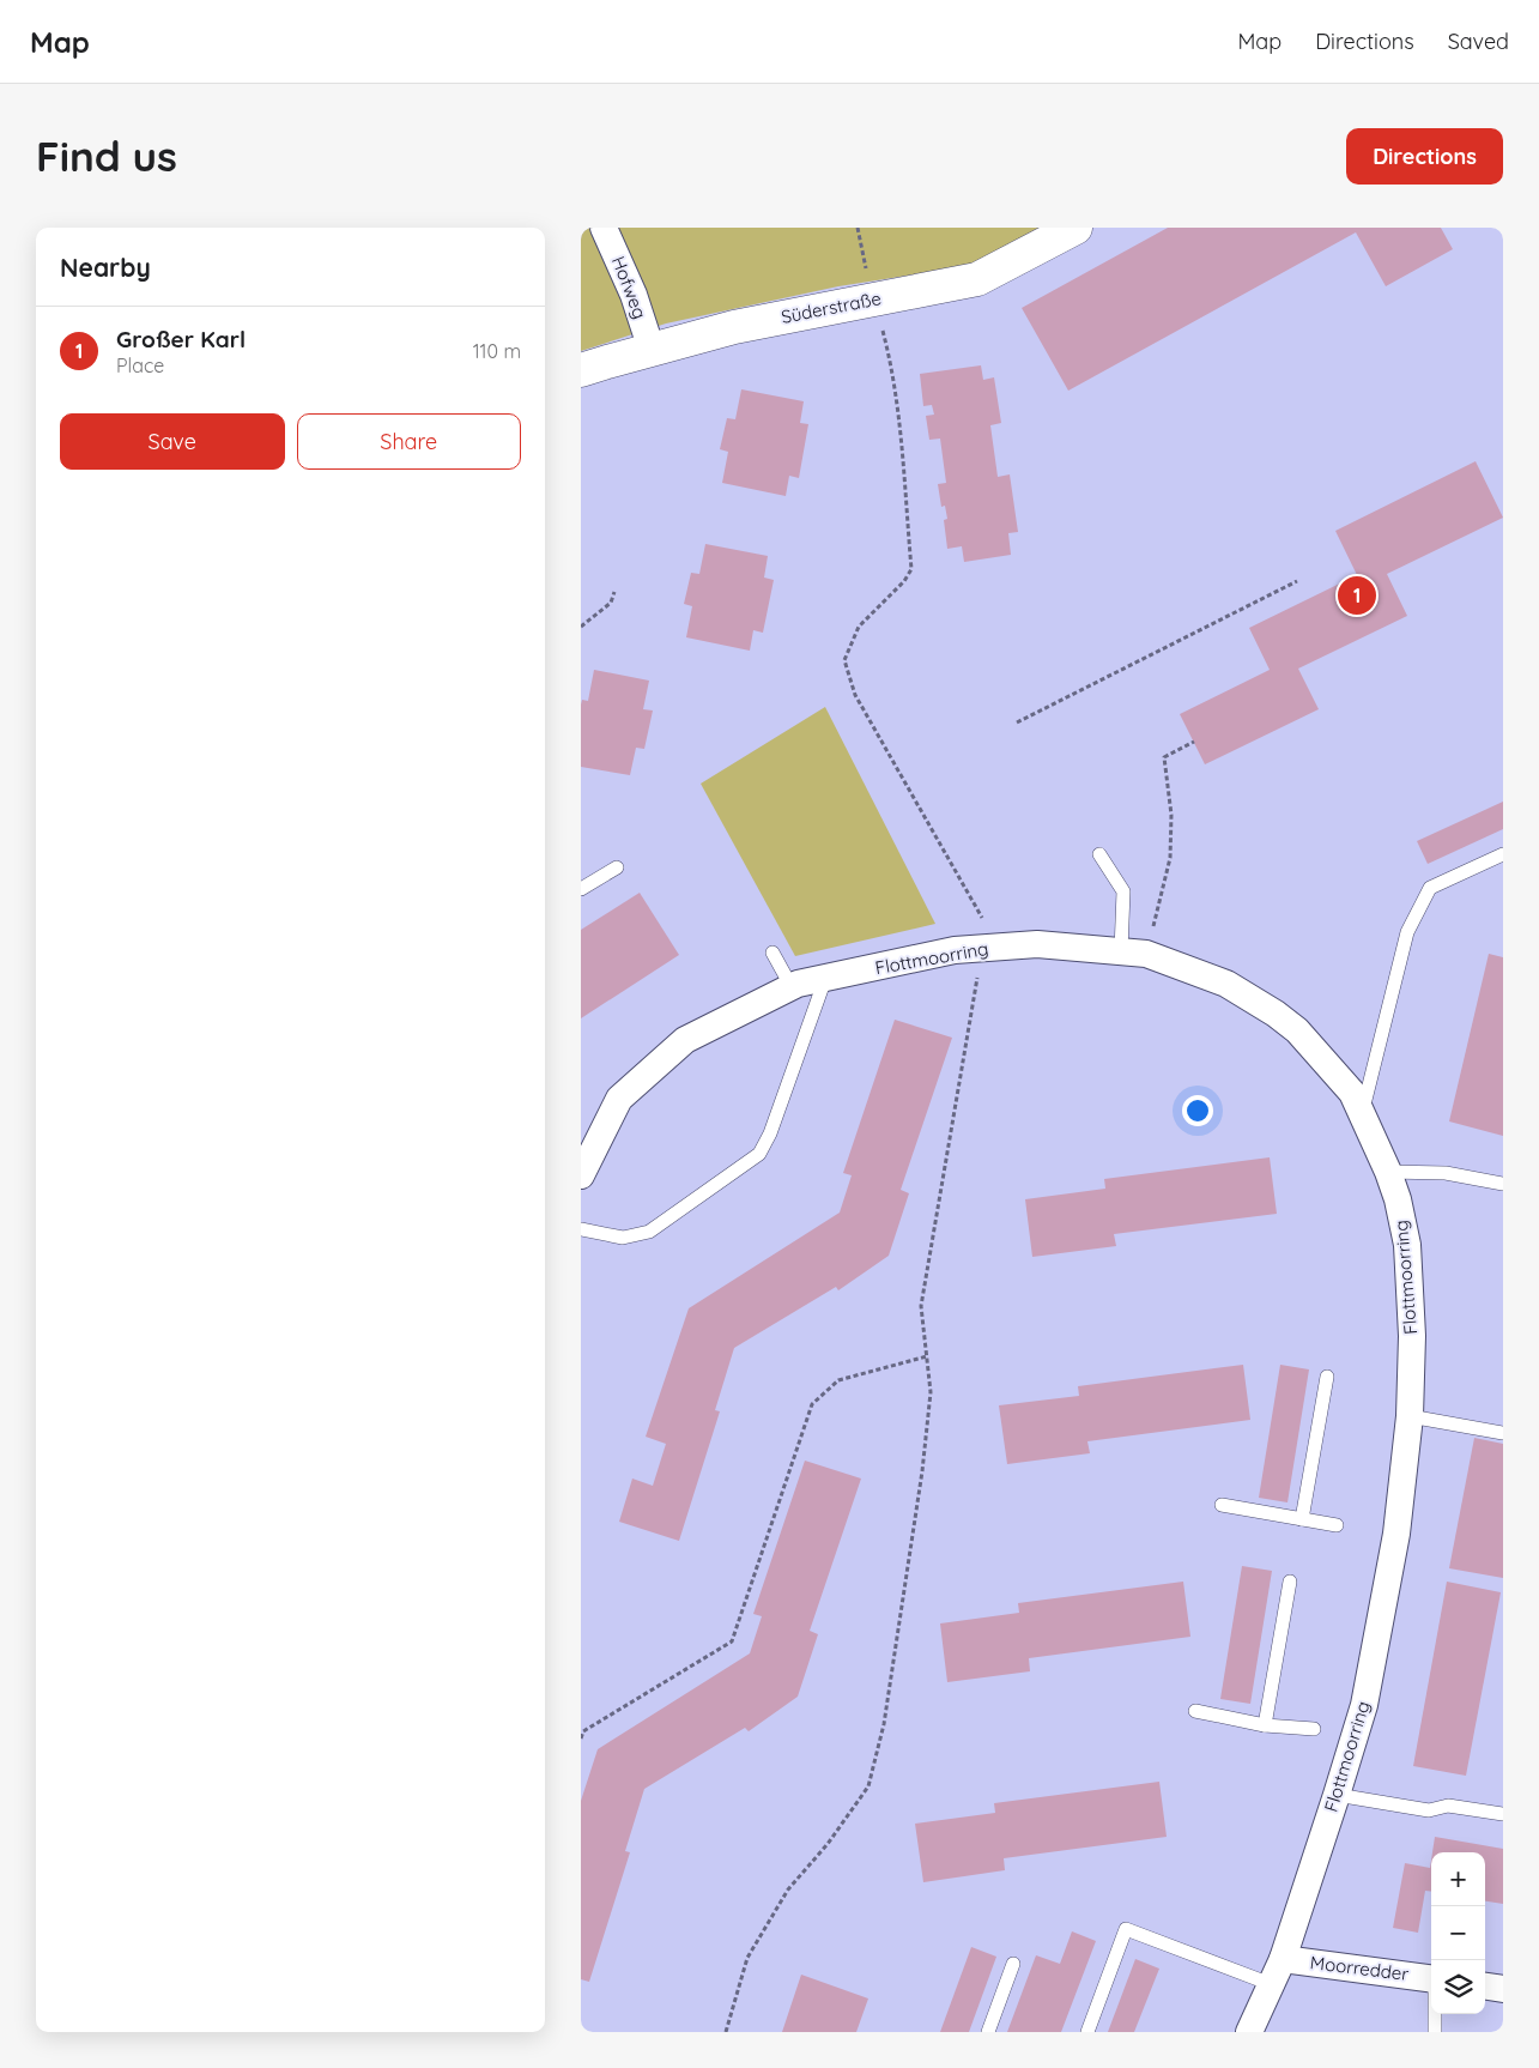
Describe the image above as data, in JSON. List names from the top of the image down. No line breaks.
{"streets":{"street":["Hofweg","Süderstraße","Flottmoorring","Moorredder"]},"crossings":[["Hofweg","Süderstraße"],["Flottmoorring","Moorredder"]],"page":{"header":"Map","nav":["Map","Directions","Saved"],"buttons":["Directions",["Save","Share"]],"title":"Find us","heading":"Nearby","list":[{"mark":"1","name":"Großer Karl","note":"Place","value":"110 m"}],"pins":"1","map_buttons":["+","−"]}}
